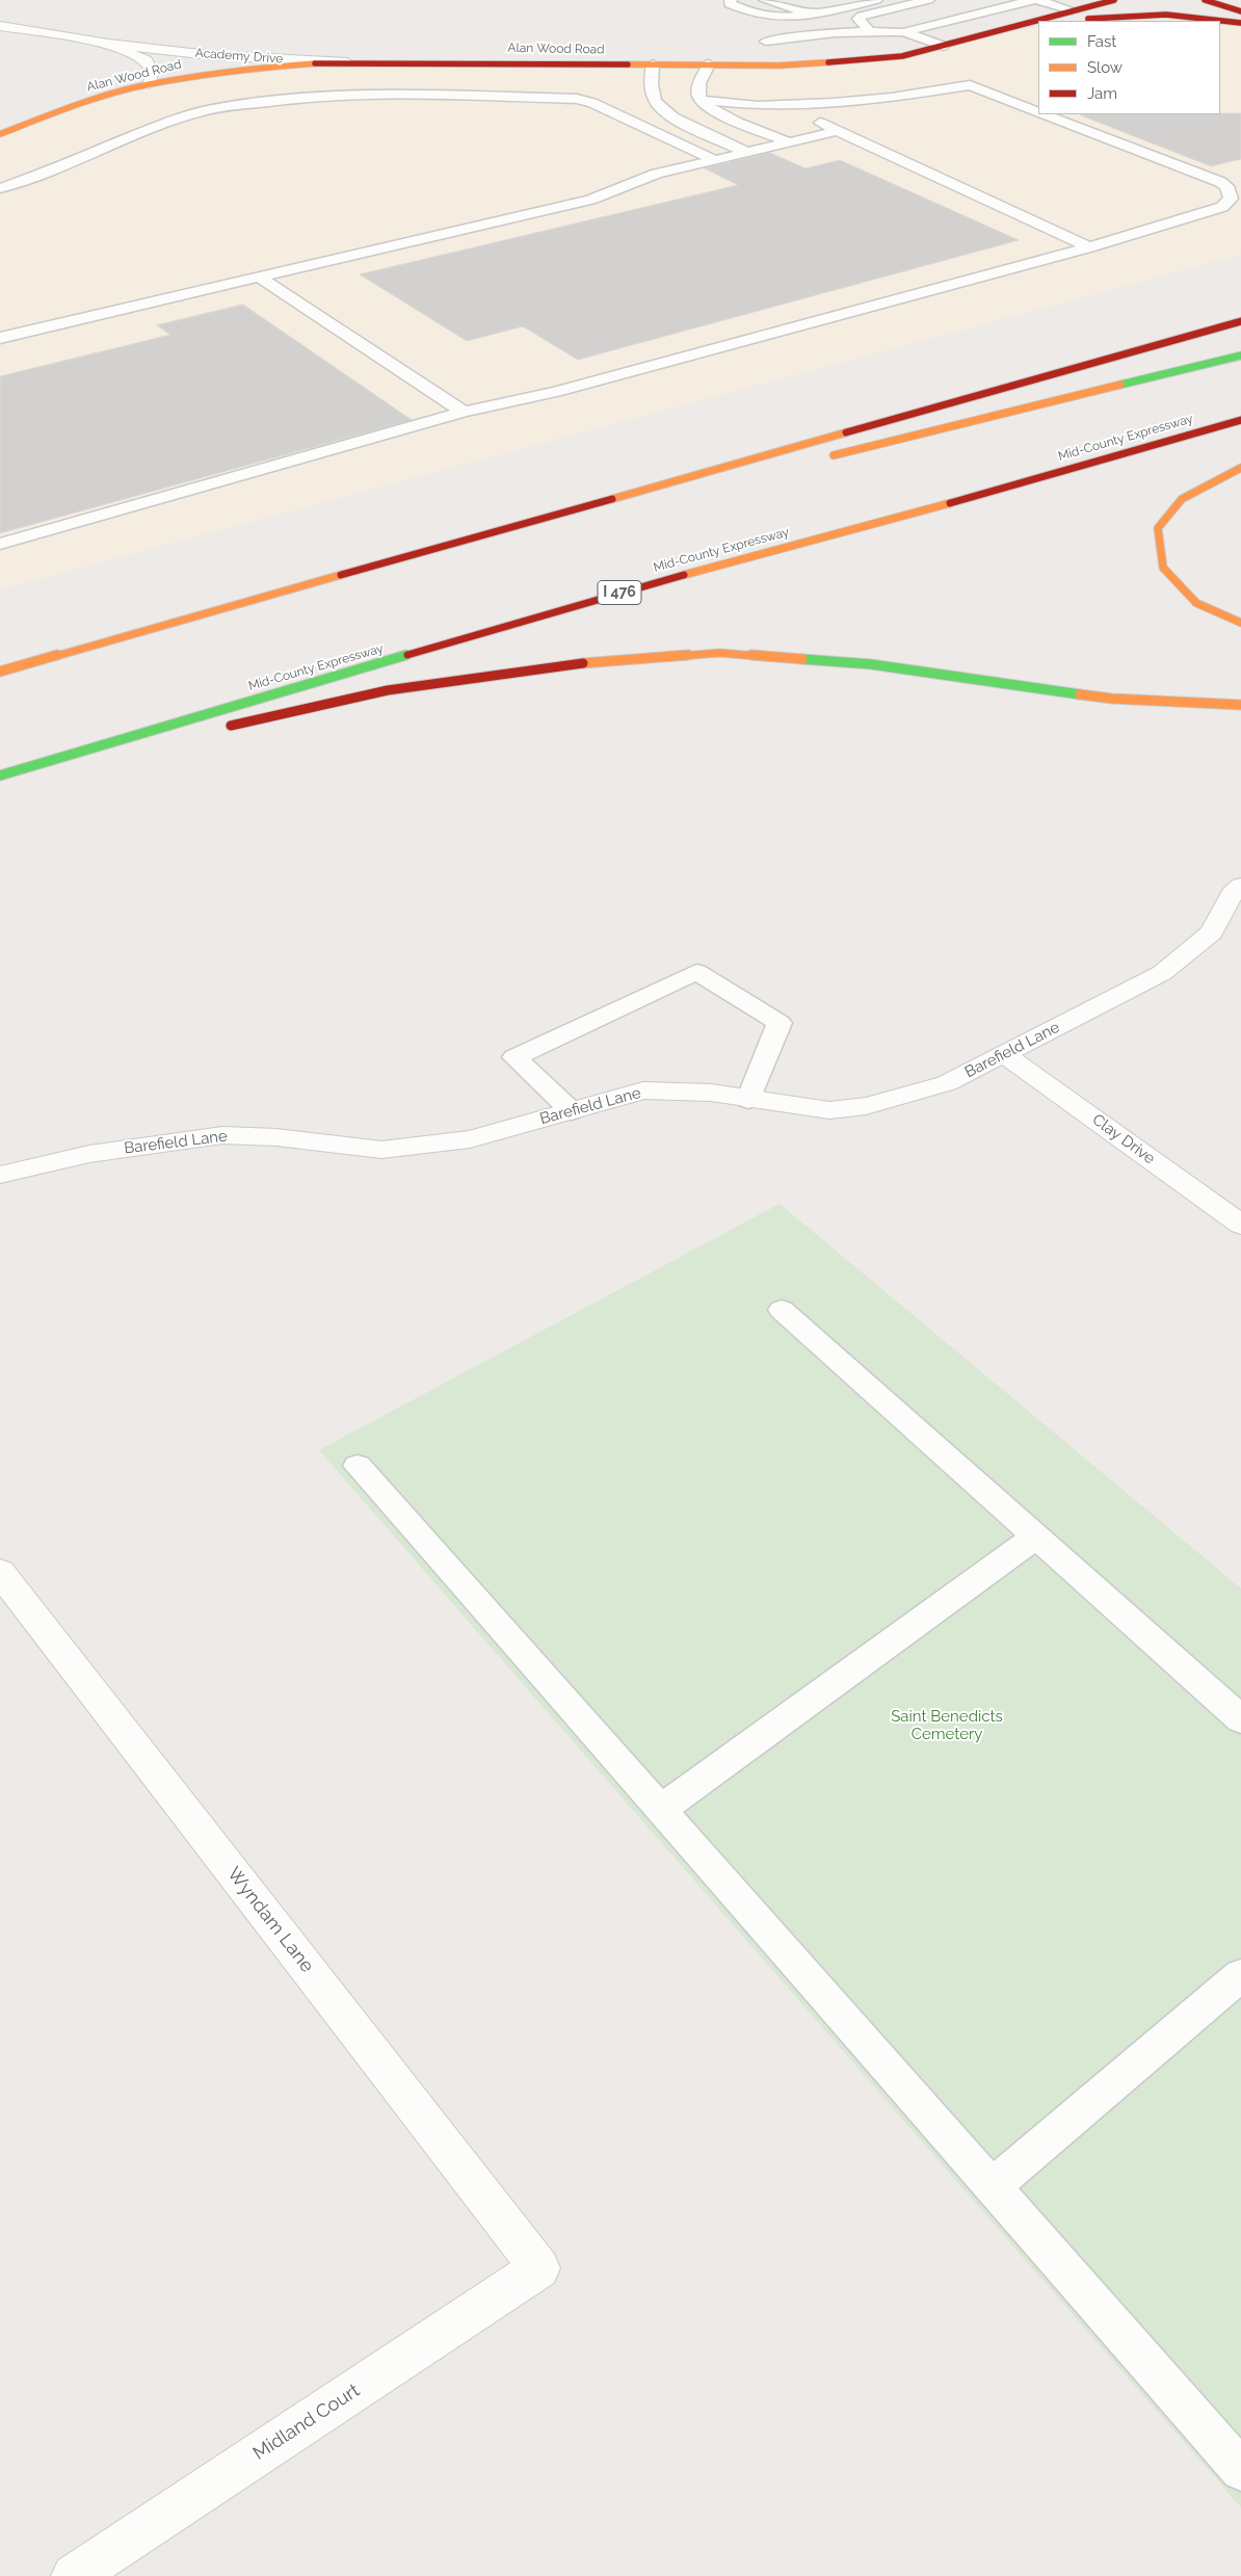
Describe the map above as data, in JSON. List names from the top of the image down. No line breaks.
{"streets":{"main road":["Alan Wood Road","Mid-County Expressway","I 476"],"street":["Academy Drive","Barefield Lane","Clay Drive","Wyndam Lane","Midland Court"]},"crossings":[["Alan Wood Road","Academy Drive"],["Barefield Lane","Clay Drive"],["Wyndam Lane","Midland Court"]],"parks":["Saint Benedicts Cemetery"],"legend":["Fast","Slow","Jam"]}
